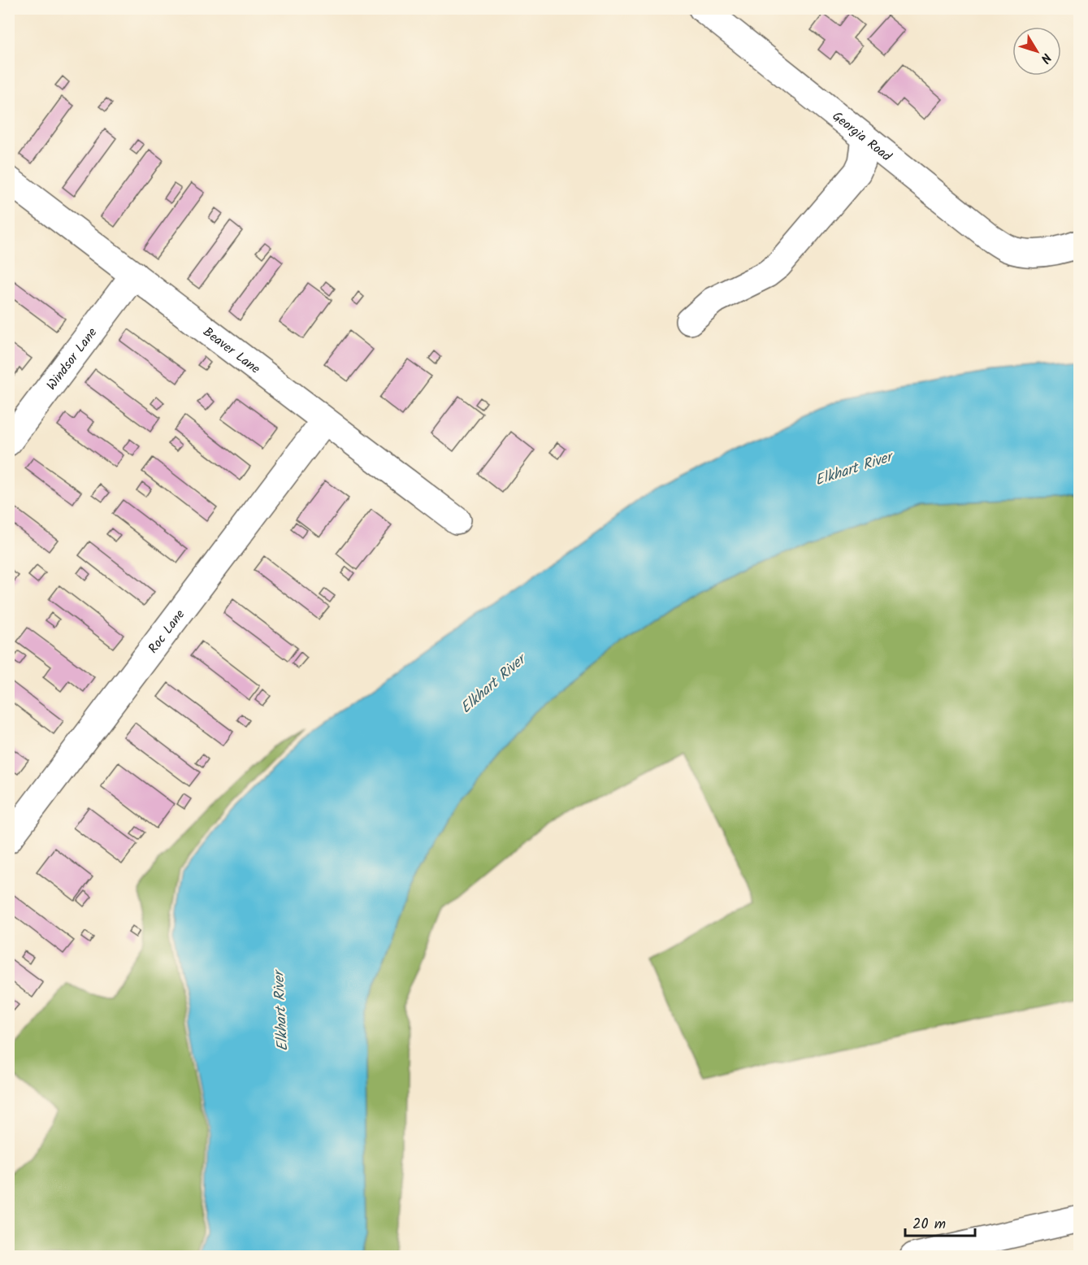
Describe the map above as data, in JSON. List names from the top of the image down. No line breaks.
{"streets":{"street":["Georgia Road","Beaver Lane","Windsor Lane","Roc Lane"]},"crossings":[["Beaver Lane","Windsor Lane"],["Beaver Lane","Roc Lane"]],"water":["Elkhart River"],"scale_bar":"20 m","north":"bottom right"}
